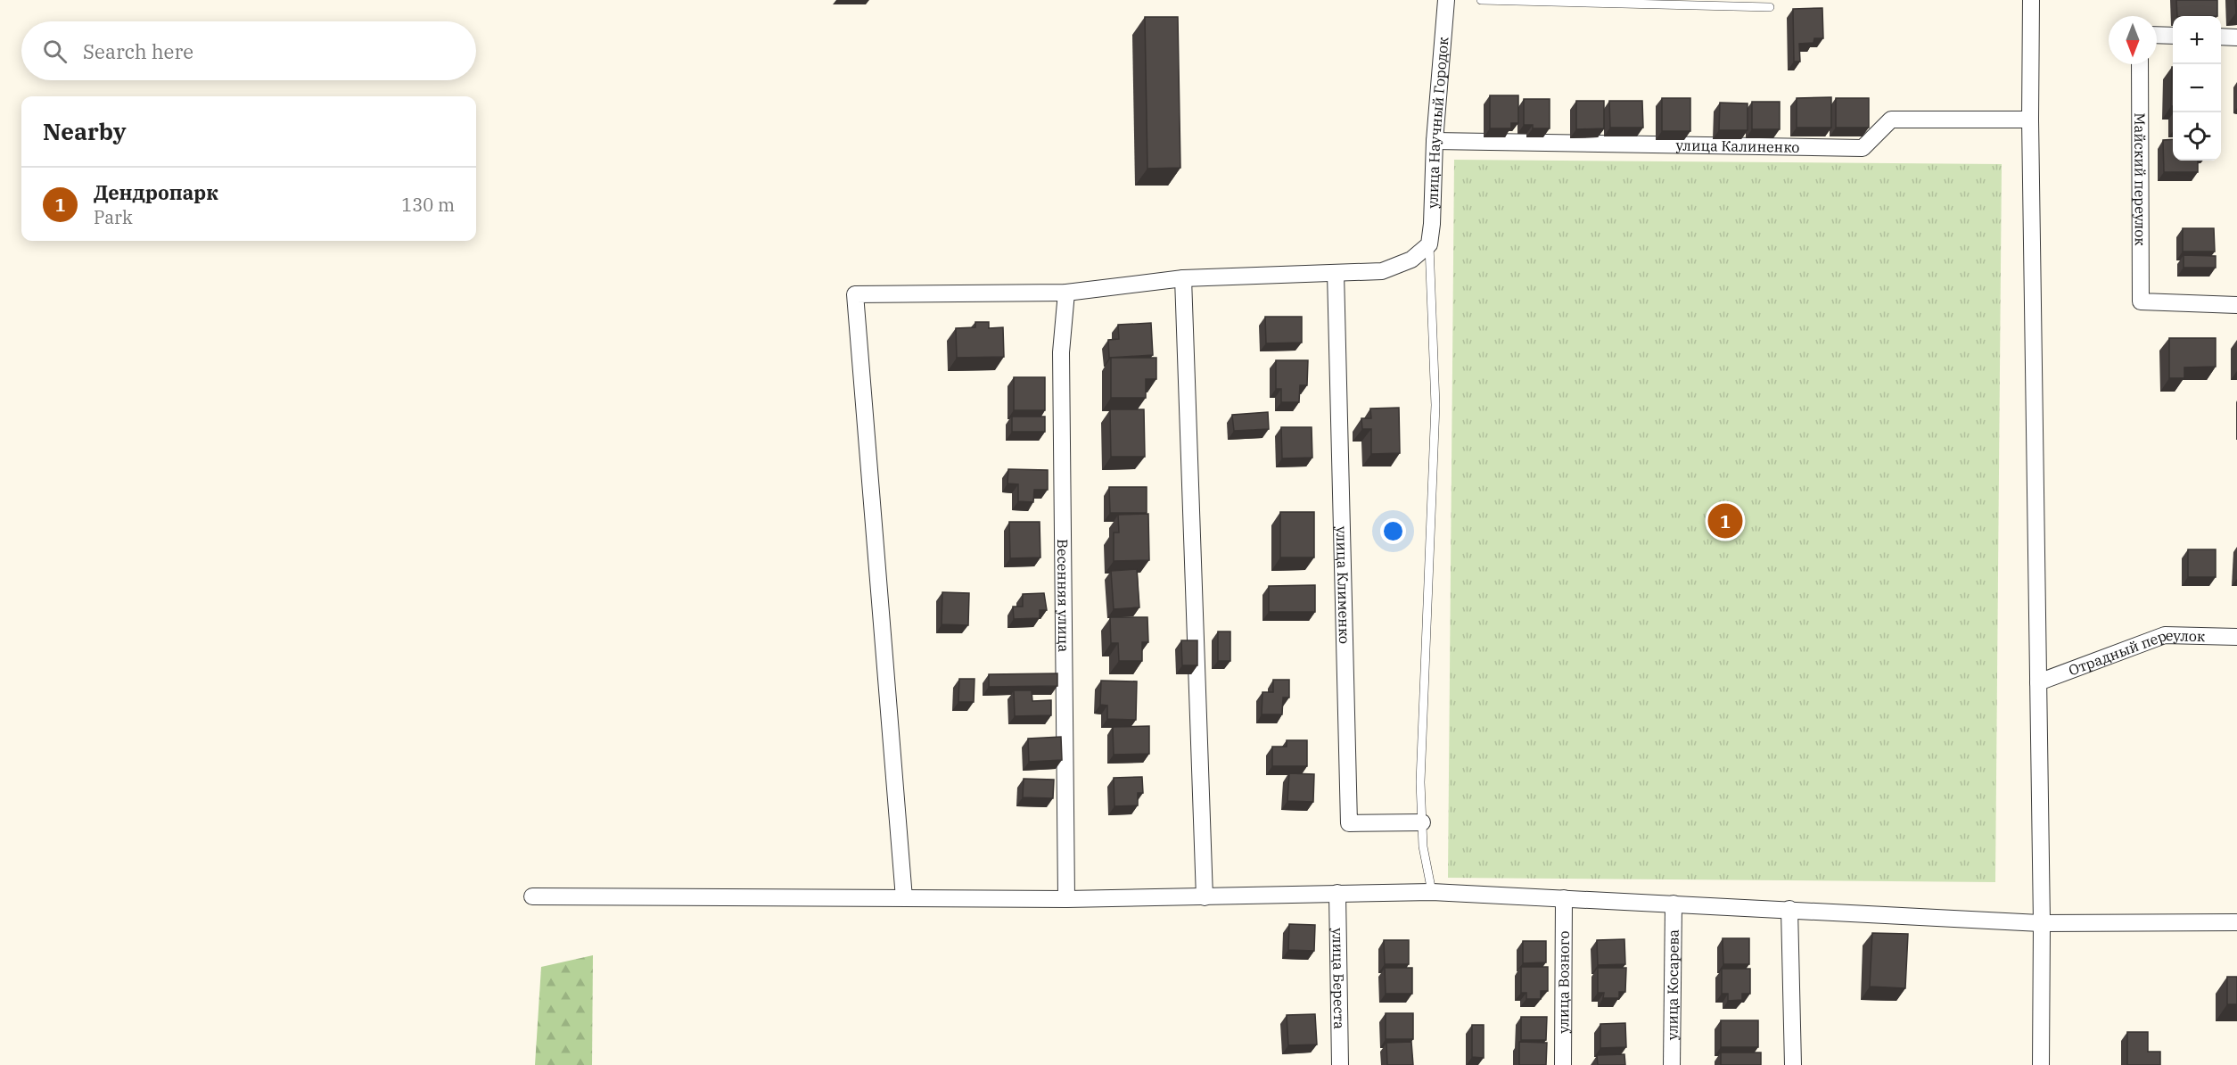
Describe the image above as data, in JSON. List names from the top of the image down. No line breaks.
{"streets":{"street":["улица Научный Городок","улица Калиненко","Майский переулок","улица Клименко","Весенняя улица","Отрадный переулок","улица Береста","улица Возного","улица Косарева"]},"crossings":[["улица Научный Городок","улица Калиненко"]],"north":"bottom","page":{"map_buttons":["+","−"],"search":"Search here","heading":"Nearby","list":[{"mark":"1","name":"Дендропарк","note":"Park","value":"130 m"}],"pins":"1"}}
